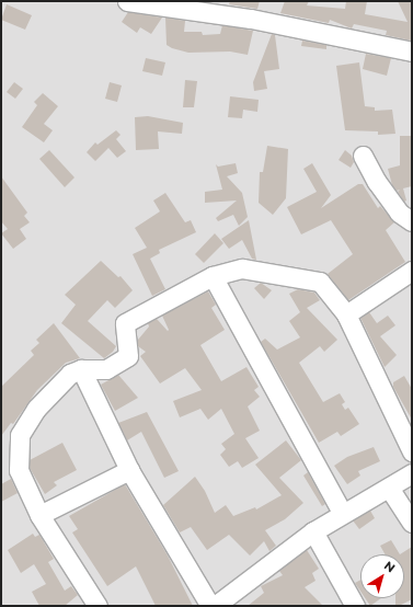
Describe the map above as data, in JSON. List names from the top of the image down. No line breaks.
{"north":"top right"}
